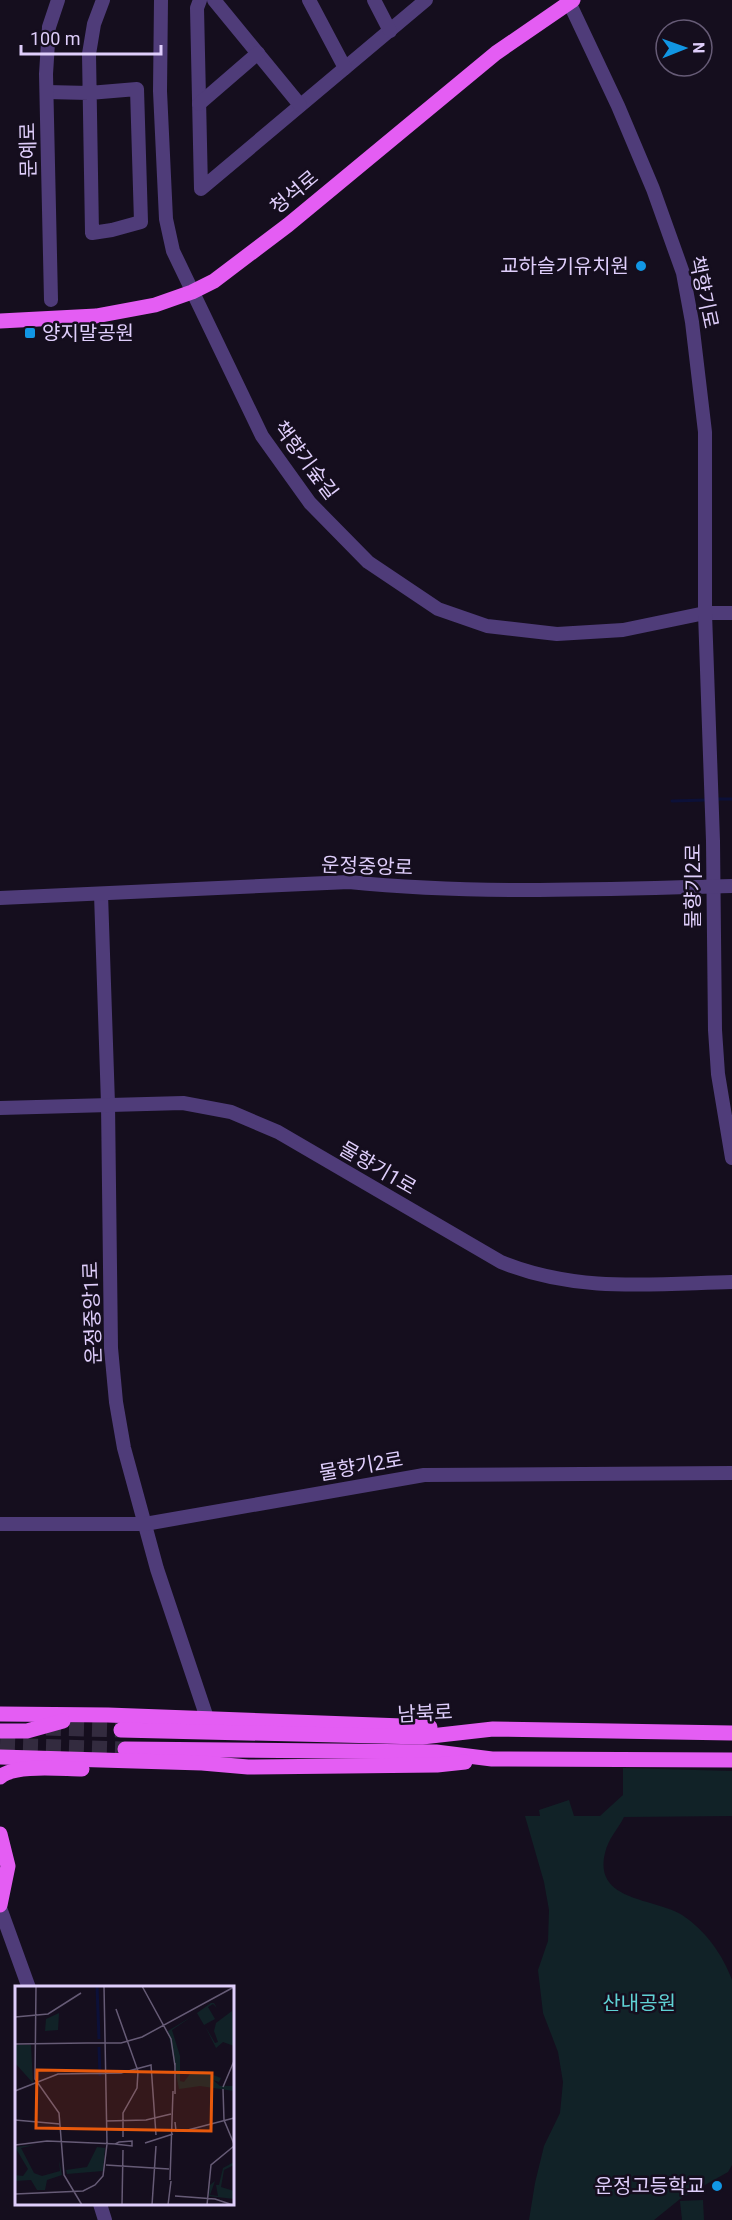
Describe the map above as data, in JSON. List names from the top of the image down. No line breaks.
{"streets":{"main road":["청석로","남북로"],"street":["문예로","책향기로","책향기숲길","운정중앙로","물향기2로","물향기1로","운정중앙1로"]},"crossings":[["청석로","책향기로"],["청석로","책향기숲길"],["책향기로","책향기숲길"],["책향기로","물향기2로"],["책향기숲길","물향기2로"],["운정중앙로","물향기2로"],["운정중앙로","운정중앙1로"],["물향기2로","운정중앙1로"],["물향기1로","운정중앙1로"]],"parks":["산내공원"],"places":{"other":["교하슬기유치원","운정고등학교"],"transit":["양지말공원"]},"scale_bar":"100 m","north":"right"}
